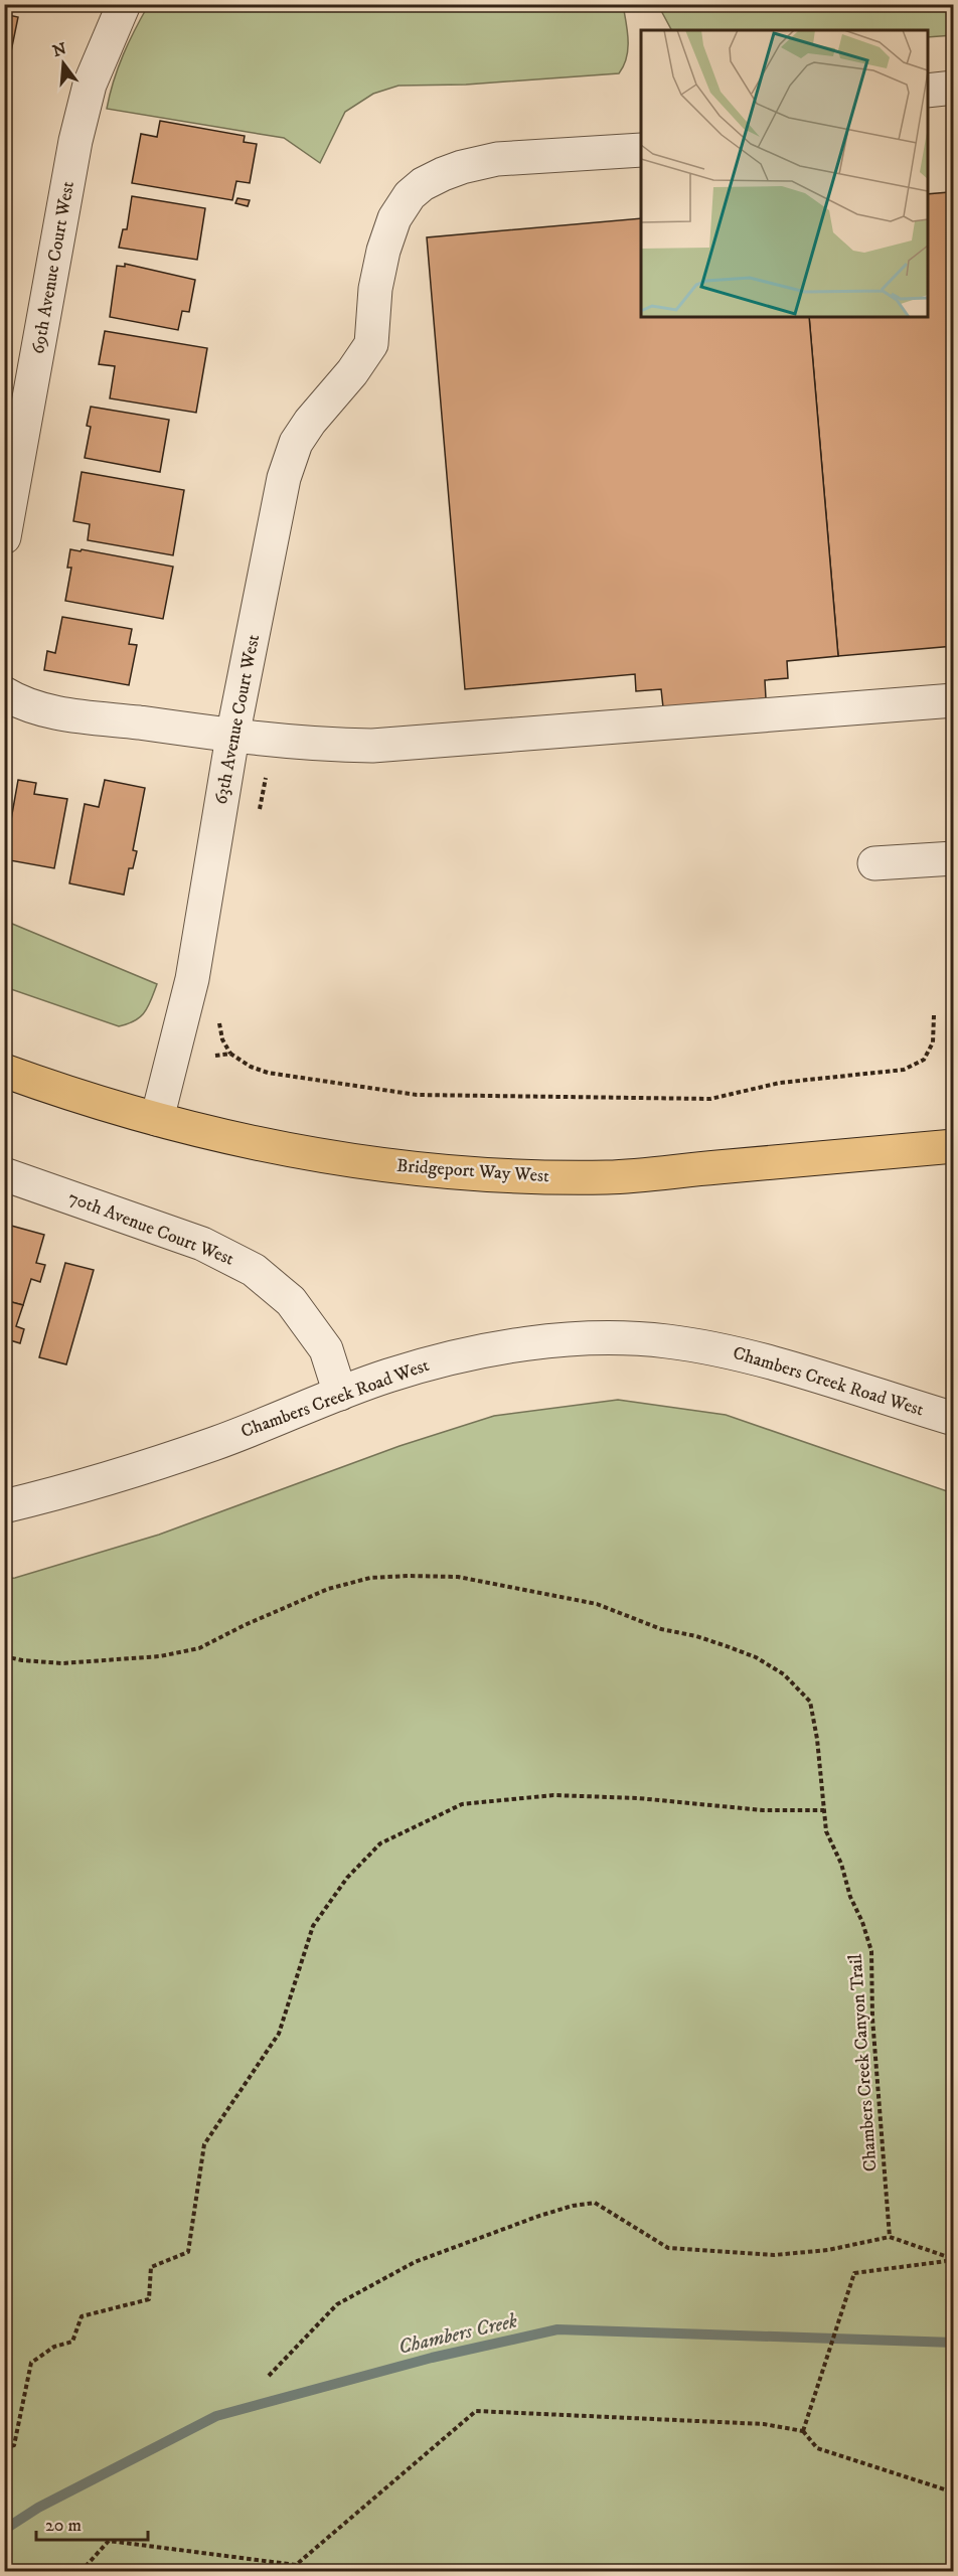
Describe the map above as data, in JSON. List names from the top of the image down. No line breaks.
{"streets":{"main road":["Bridgeport Way West"],"street":["69th Avenue Court West","63th Avenue Court West","70th Avenue Court West","Chambers Creek Road West"],"path":["Chambers Creek Canyon Trail"]},"crossings":[["63th Avenue Court West","Bridgeport Way West"],["70th Avenue Court West","Chambers Creek Road West"]],"water":["Chambers Creek"],"scale_bar":"20 m","north":"top"}
